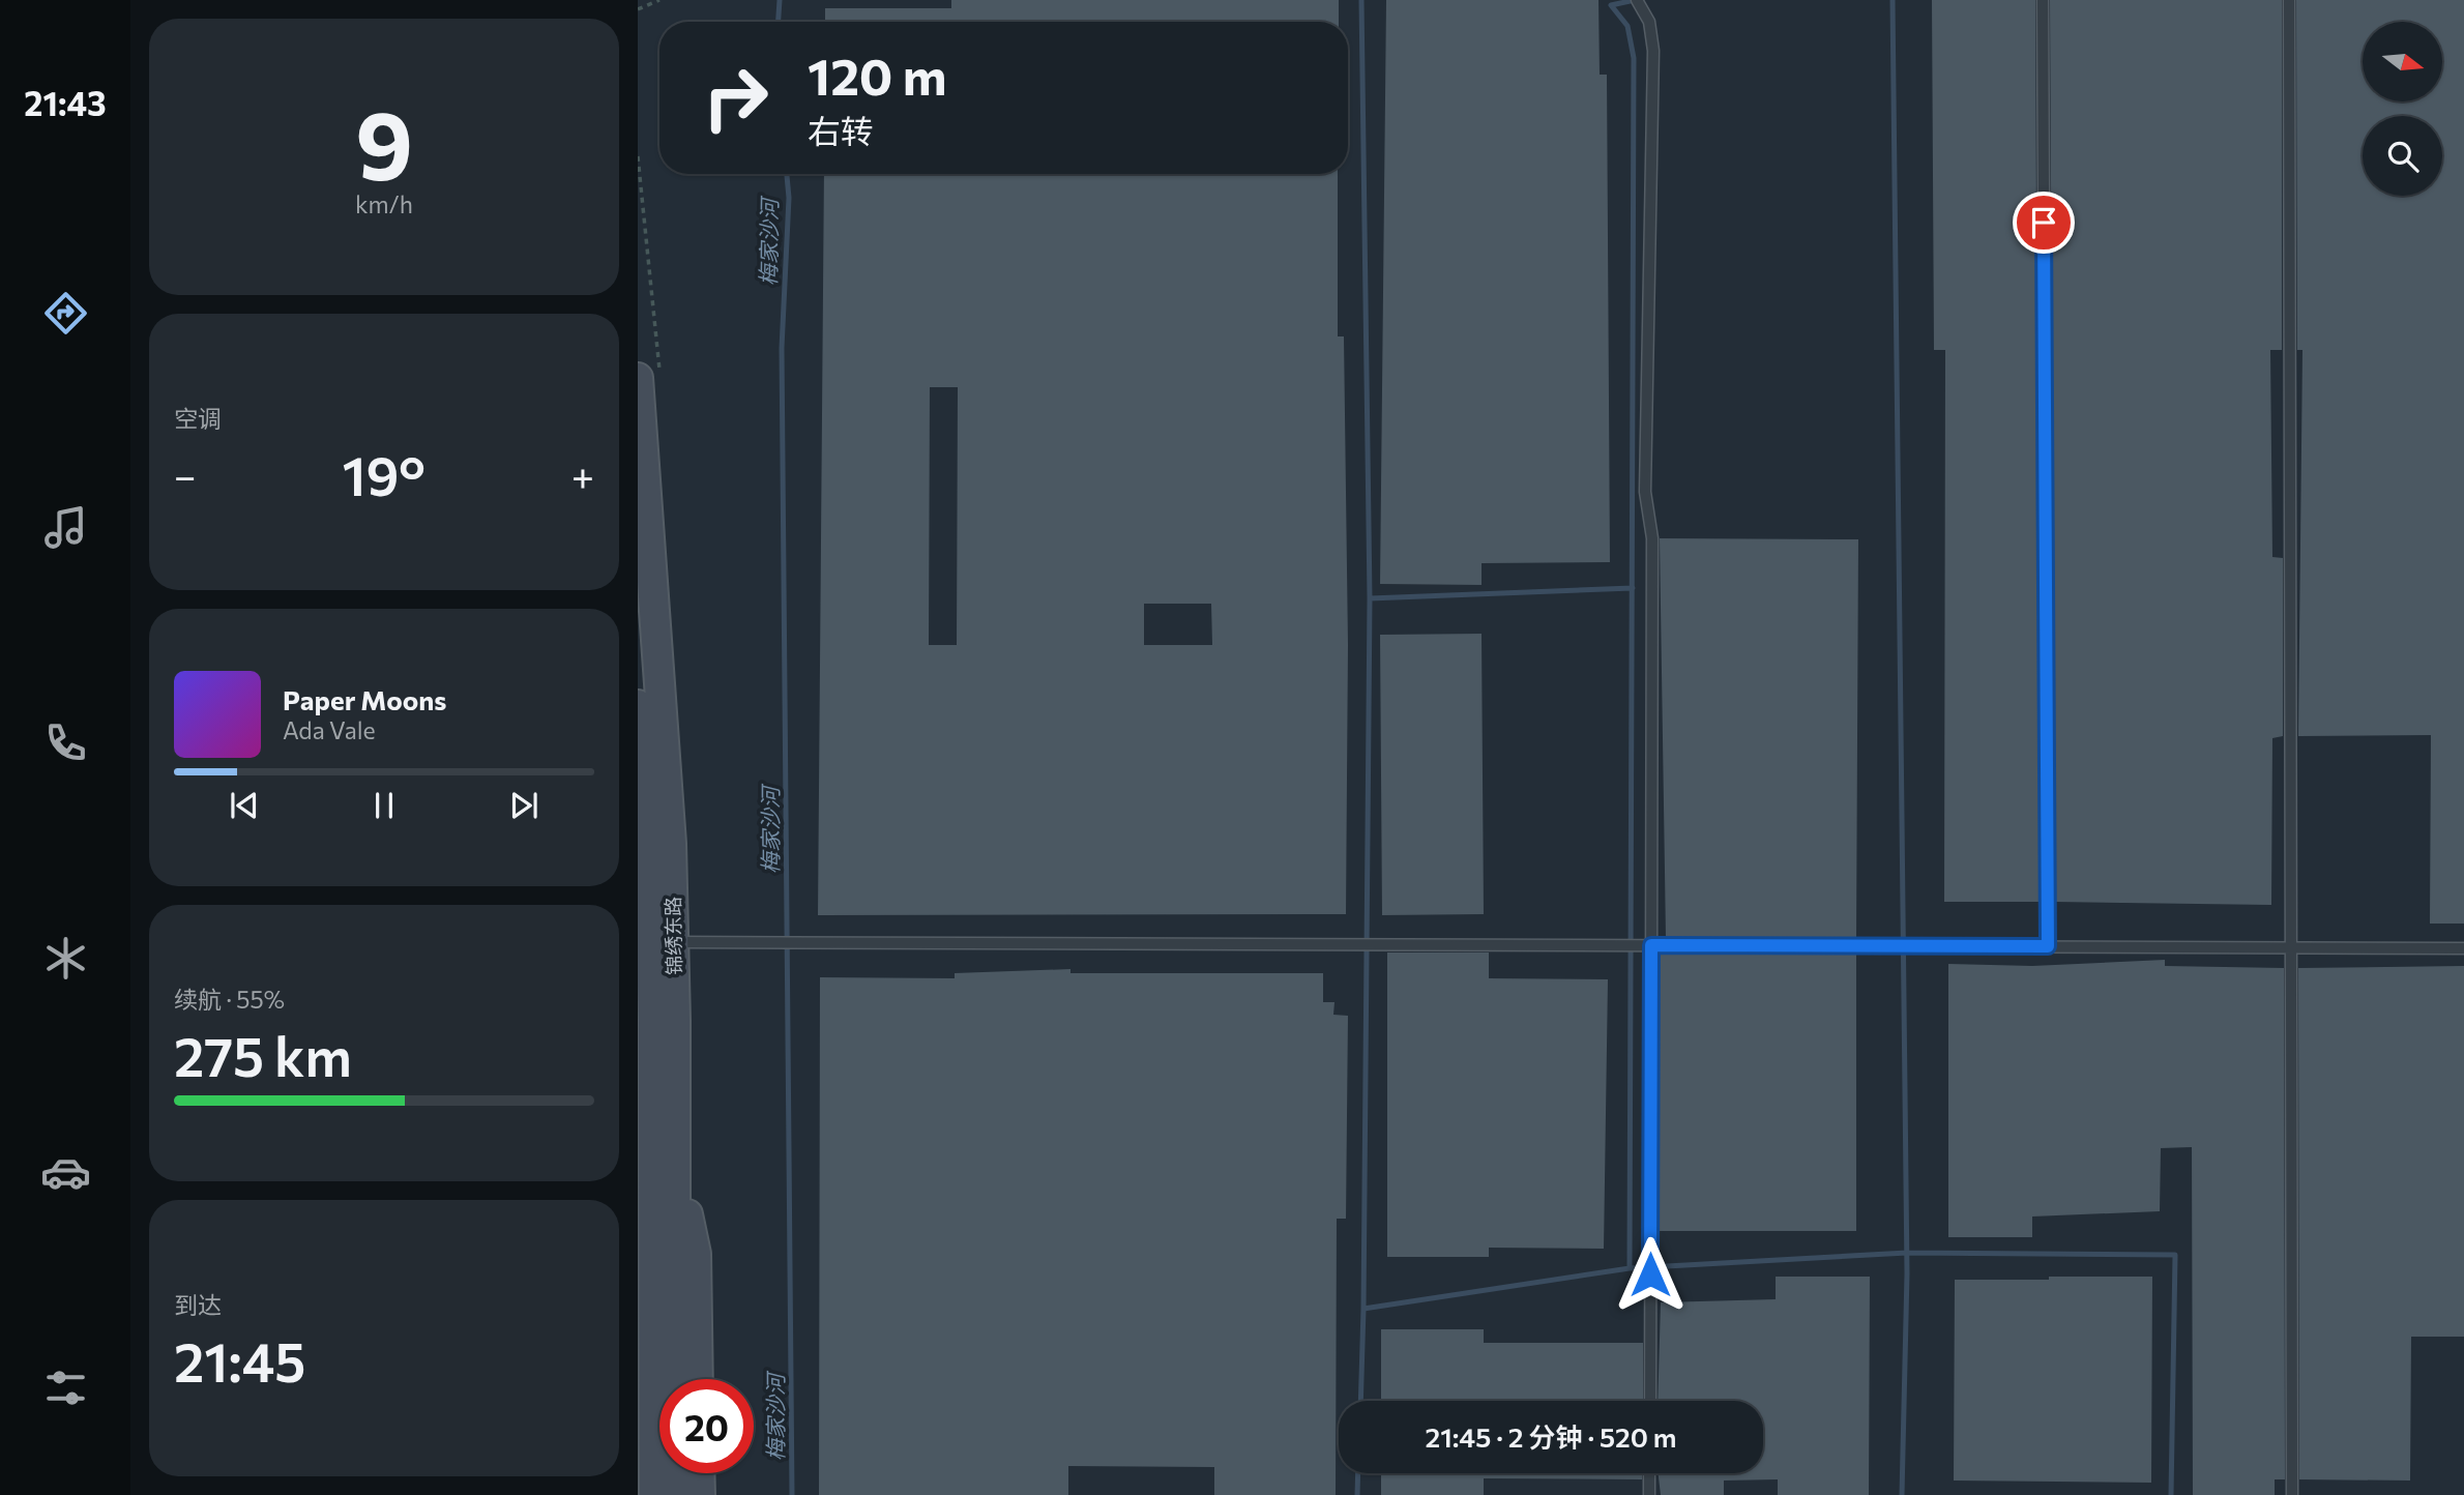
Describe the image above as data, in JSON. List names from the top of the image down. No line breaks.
{"streets":{"main road":["锦绣东路"]},"water":["梅家沙河"],"north":"right","page":{"tabs":"21:43","tile":[["9","km/h"],"空调",["续航 · 55%","275 km"],["到达","21:45"]],"turn":["120 m","右转"],"heat":["−","19°","+"],"song":["Paper Moons","Ada Vale"],"limit":"20","trip":"21:45 · 2 分钟 · 520 m"}}
